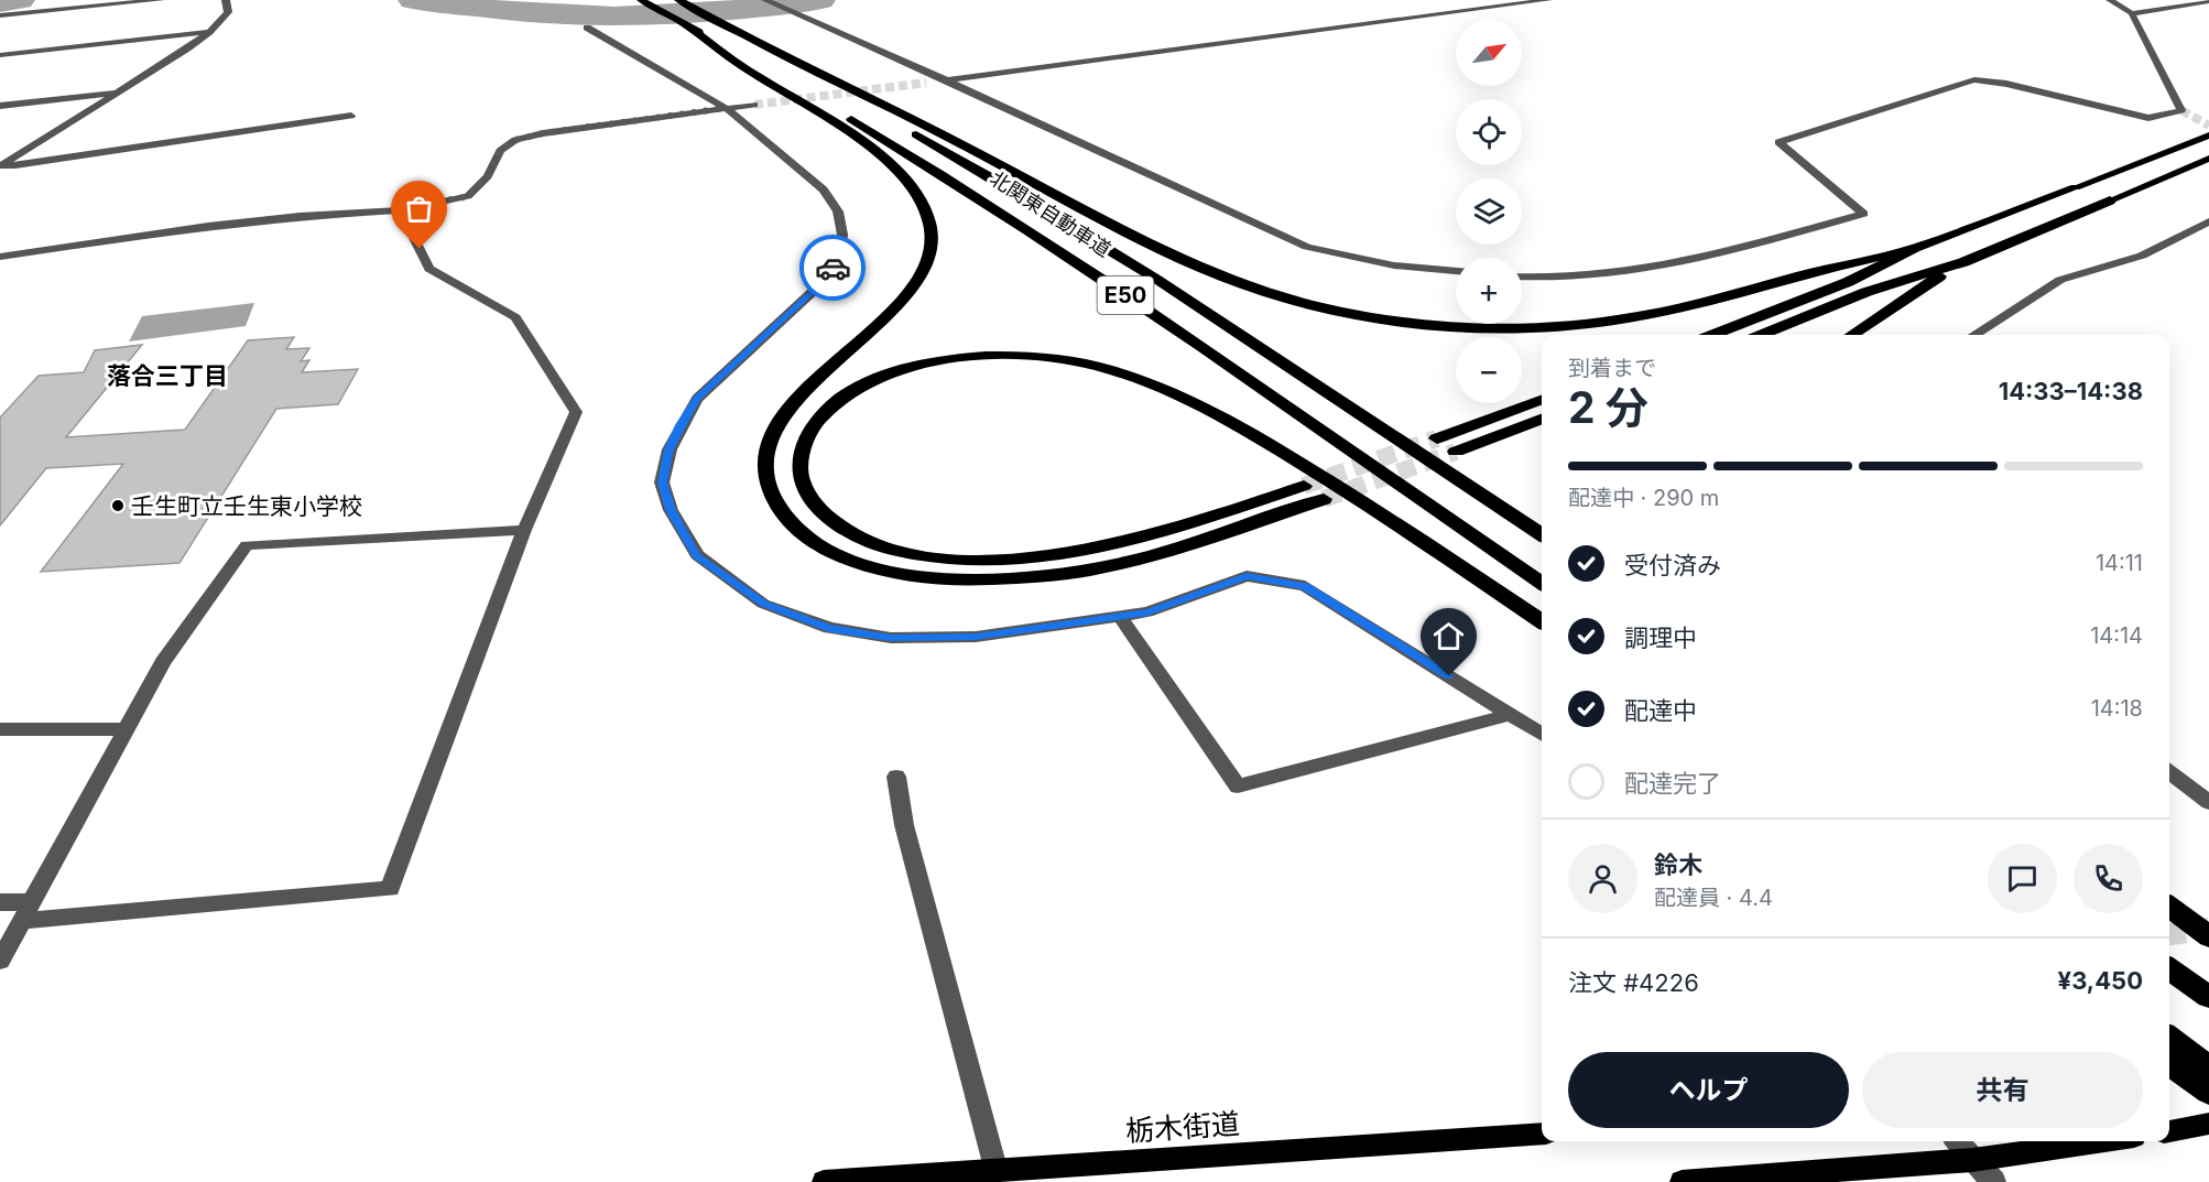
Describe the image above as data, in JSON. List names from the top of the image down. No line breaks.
{"streets":{"highway":["北関東自動車道","E50"],"main road":["栃木街道"]},"districts":["落合三丁目"],"places":["壬生町立壬生東小学校"],"north":"top right","page":{"map_buttons":["+","−"],"heading":["2 分","到着まで","14:33–14:38"],"panel":["鈴木","配達員 · 4.4","注文 #4226","¥3,450"],"bar":"配達中 · 290 m","list":[["受付済み","14:11"],["調理中","14:14"],["配達中","14:18"],"配達完了"],"buttons":["ヘルプ","共有"]}}
